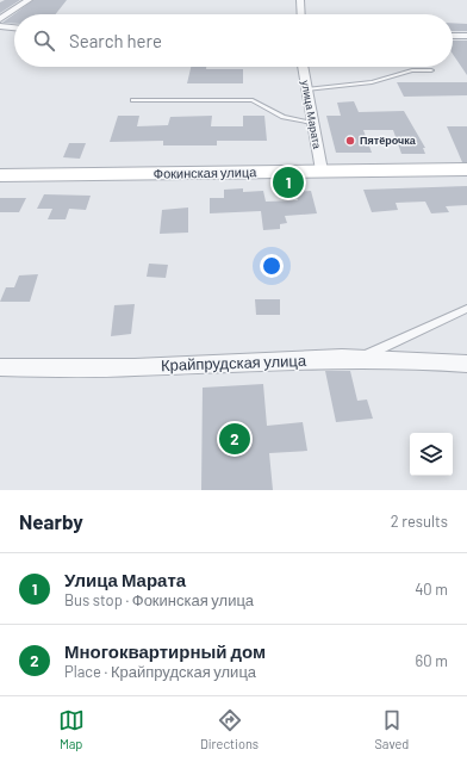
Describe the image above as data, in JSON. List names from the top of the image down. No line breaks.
{"streets":{"main road":["Фокинская улица"],"street":["улица Марата","Крайпрудская улица"]},"crossings":[["улица Марата","Фокинская улица"]],"places":["Пятёрочка"],"page":{"search":"Search here","pins":["1","2"],"heading":["Nearby","2 results"],"list":[{"mark":"1","name":"Улица Марата","note":"Bus stop · Фокинская улица","value":"40 m"},{"mark":"2","name":"Многоквартирный дом","note":"Place · Крайпрудская улица","value":"60 m"}],"nav":["Map","Directions","Saved"]}}
